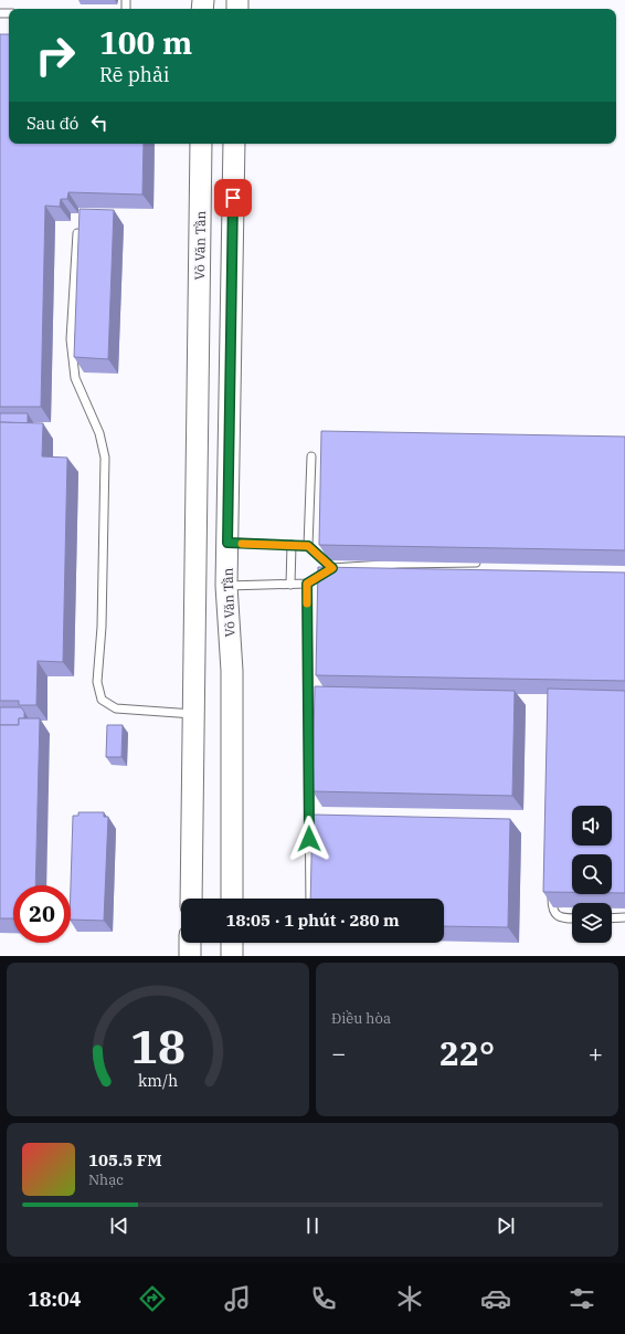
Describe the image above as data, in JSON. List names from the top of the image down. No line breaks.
{"streets":{"street":["Võ Văn Tần"]},"page":{"turn":["100 m","Rẽ phải"],"then":"Sau đó","limit":"20","trip":"18:05 · 1 phút · 280 m","tile":"Điều hòa","heat":["−","22°","+"],"song":["105.5 FM","Nhạc"],"tabs":"18:04","gauge":["18","km/h"]}}
